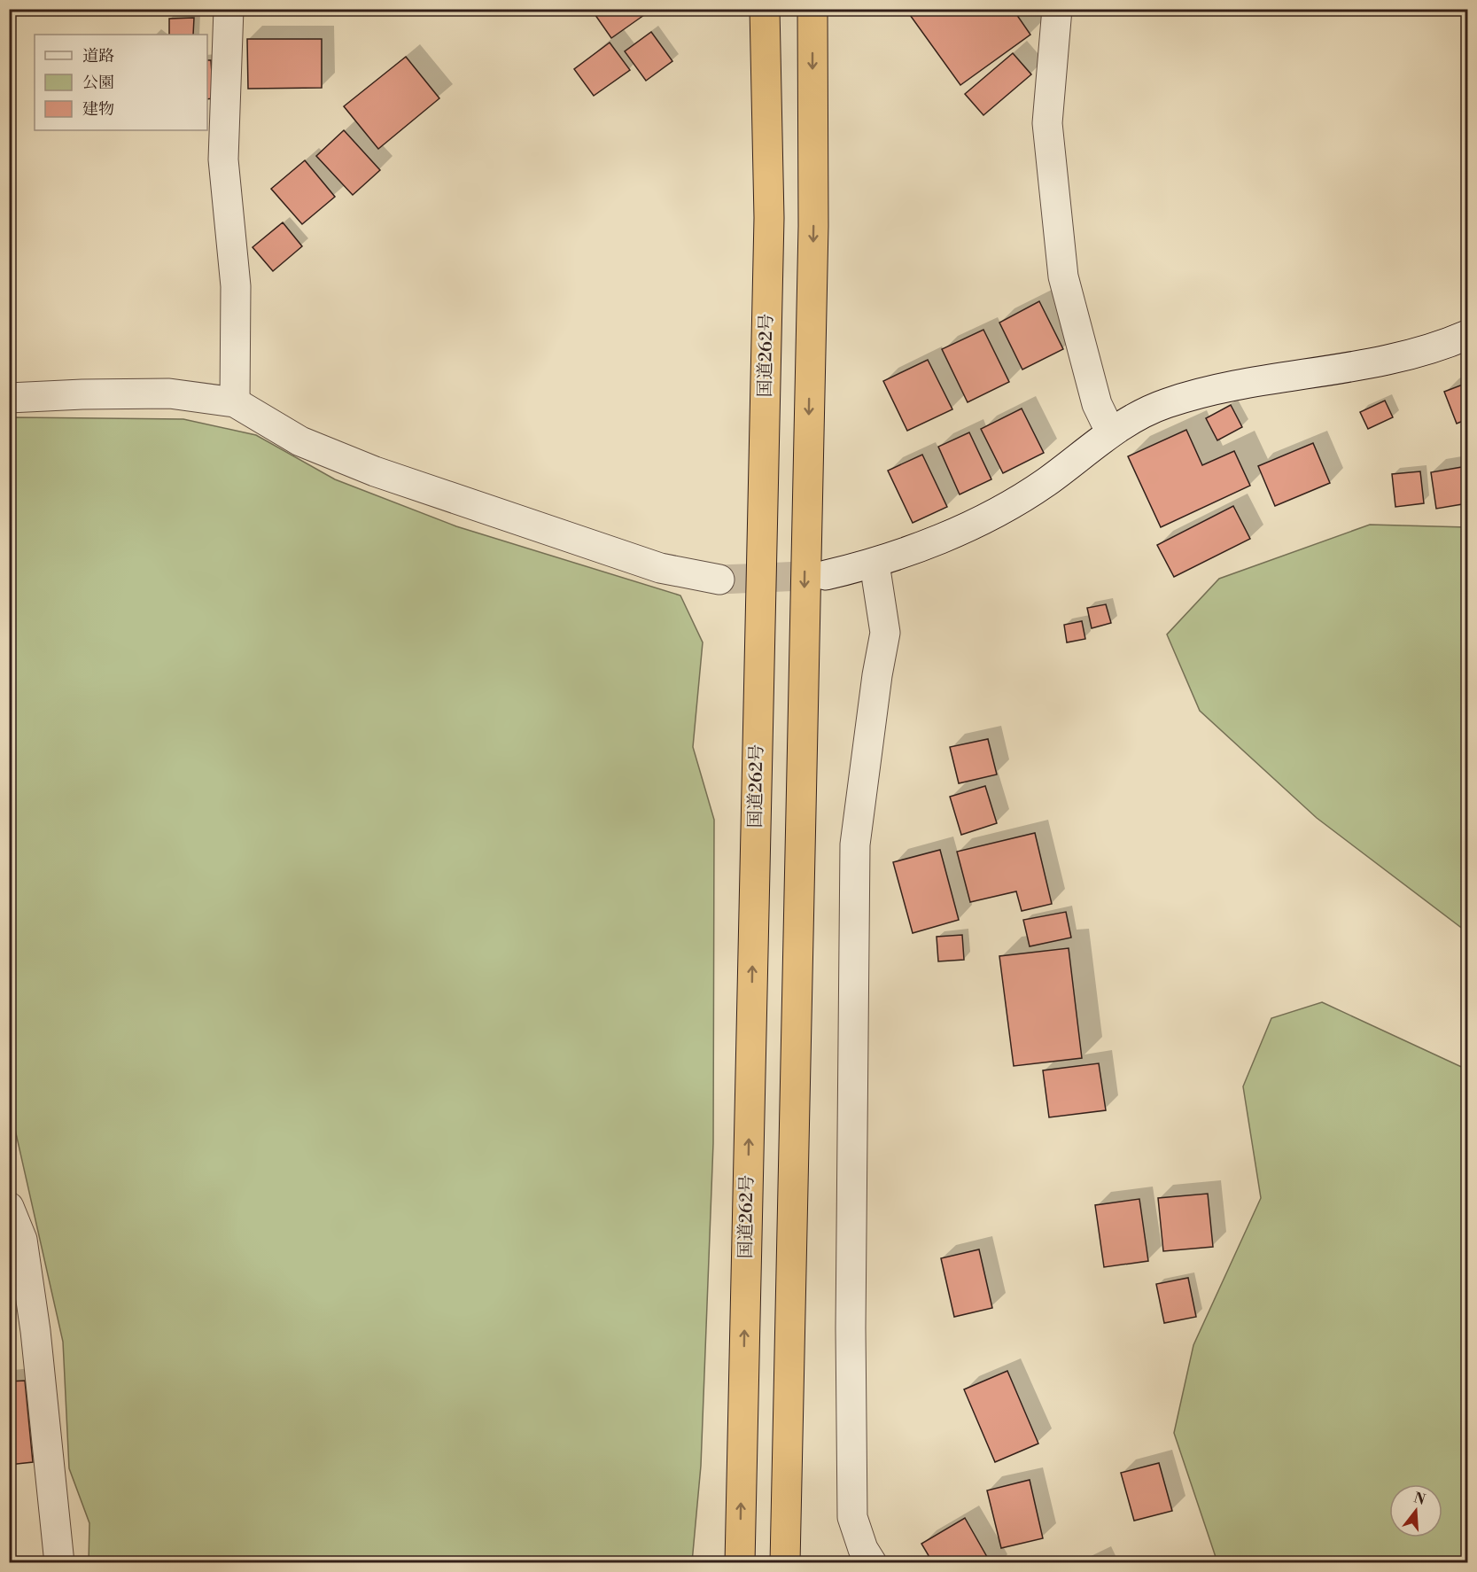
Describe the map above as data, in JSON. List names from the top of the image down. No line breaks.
{"streets":{"highway":["国道262号"]},"legend":["道路","公園","建物"],"north":"top"}
